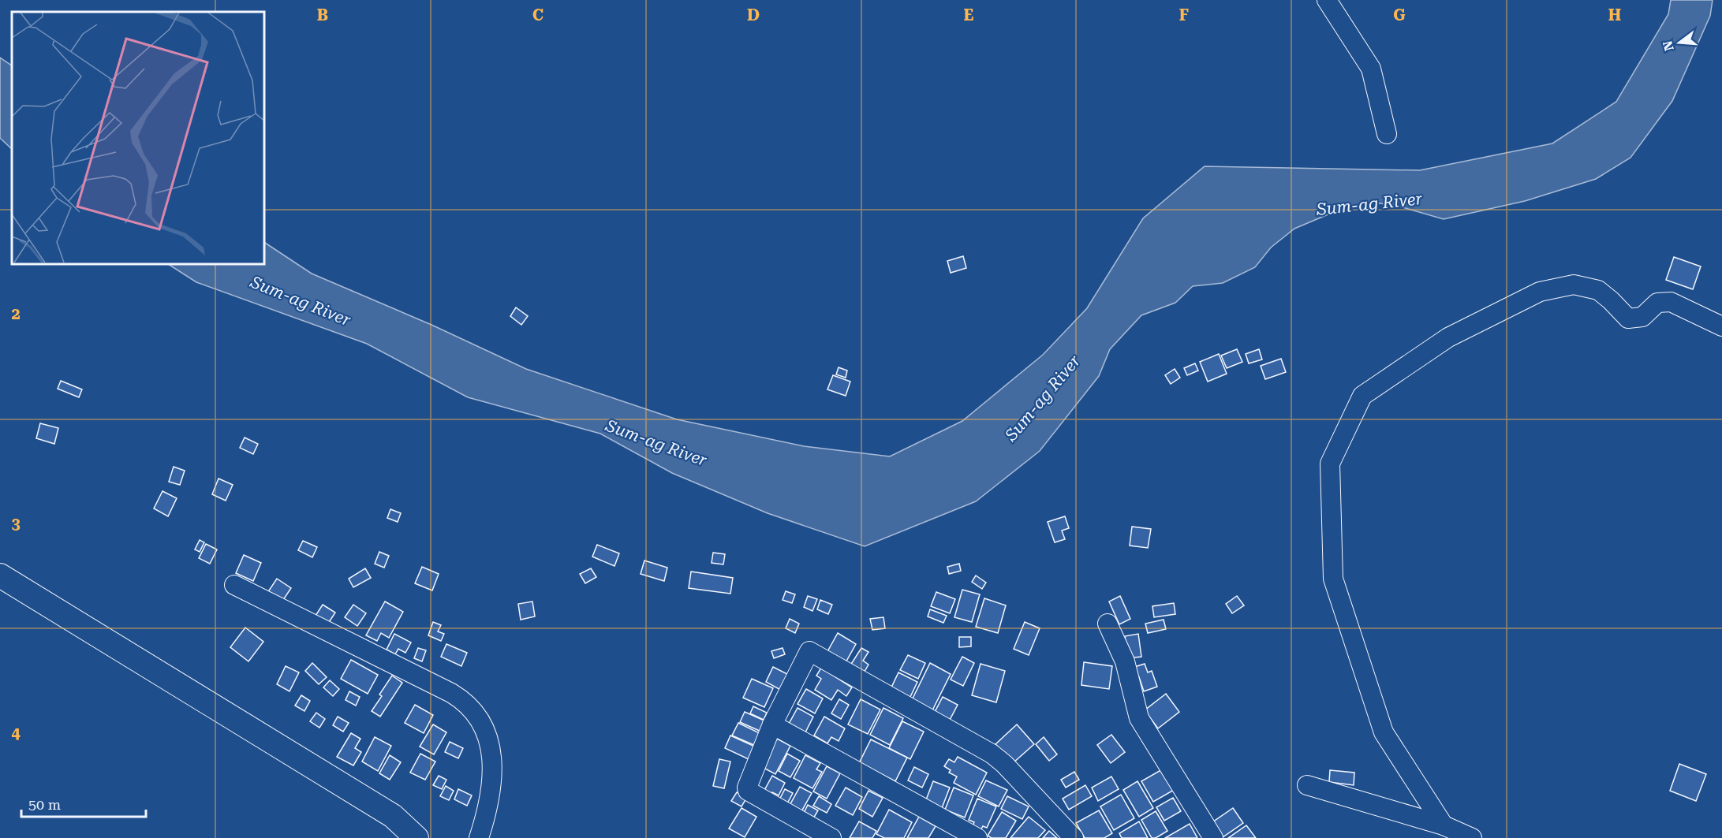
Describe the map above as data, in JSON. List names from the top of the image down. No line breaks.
{"water":["Sum-ag River"],"scale_bar":"50 m","north":"left","grid":{"columns":["B","C","D","E","F","G","H"],"rows":["2","3","4"]}}
